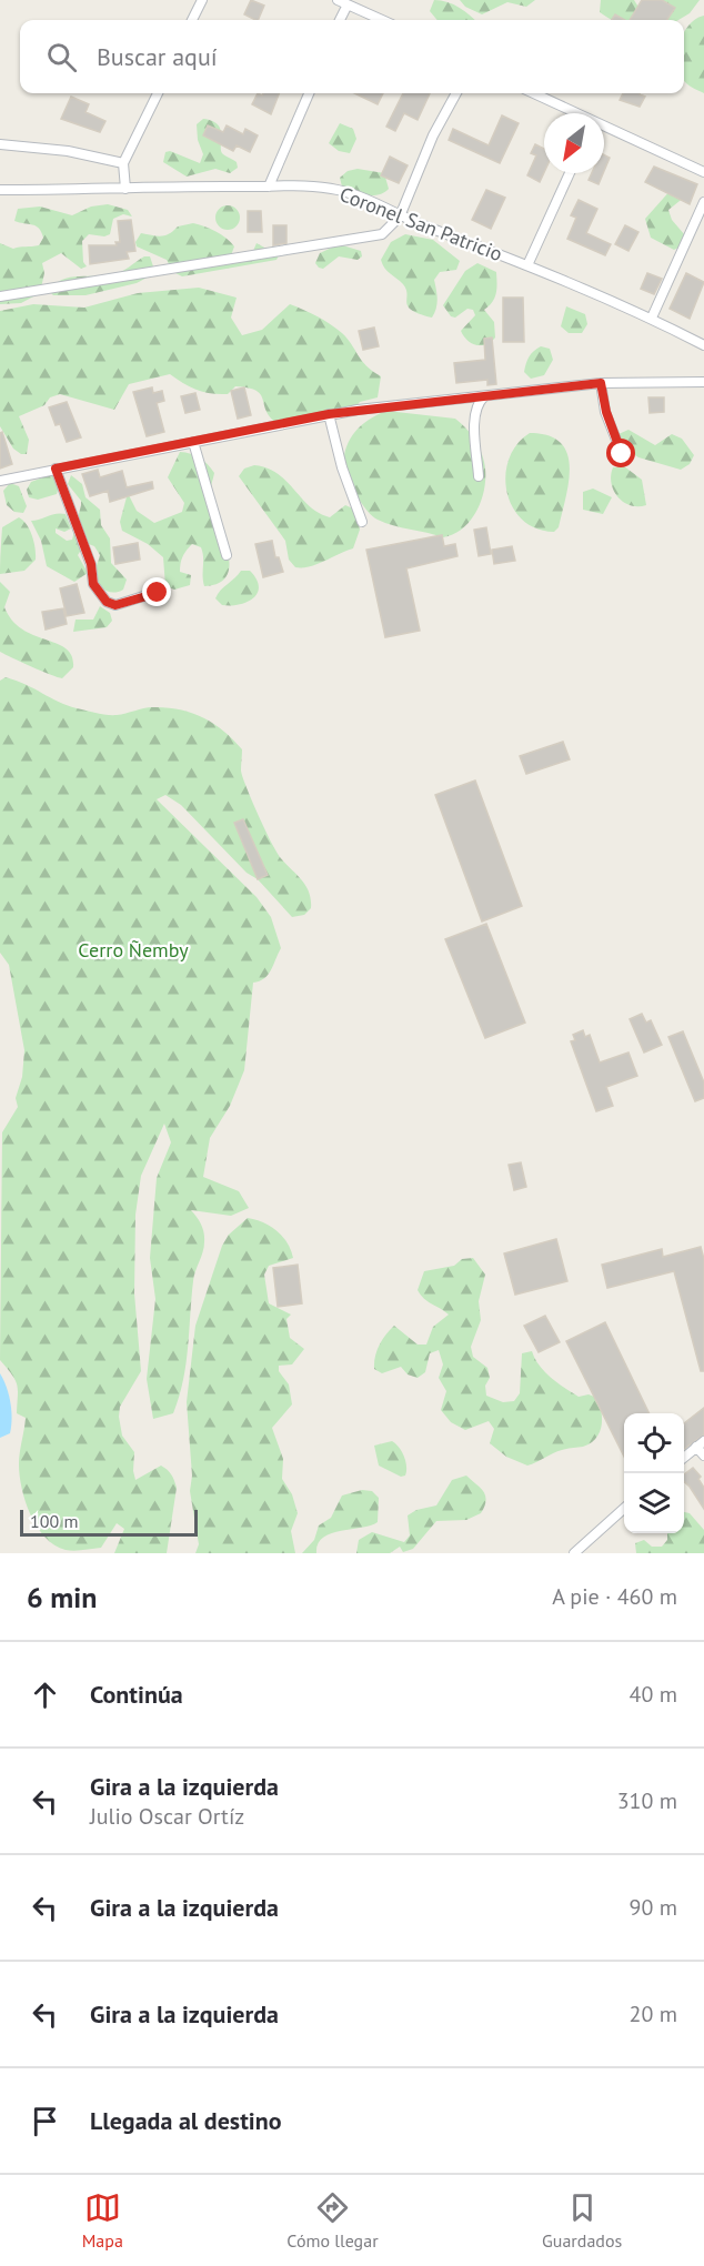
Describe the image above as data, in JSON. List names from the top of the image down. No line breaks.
{"streets":{"street":["Coronel San Patricio"]},"parks":["Cerro Ñemby"],"scale_bar":"100 m","north":"bottom left","page":{"search":"Buscar aquí","scale":"100 m","heading":["6 min","A pie · 460 m"],"list":[["Continúa","40 m"],["Gira a la izquierda","Julio Oscar Ortíz","310 m"],["Gira a la izquierda","90 m"],["Gira a la izquierda","20 m"],"Llegada al destino"],"nav":["Mapa","Cómo llegar","Guardados"]}}
